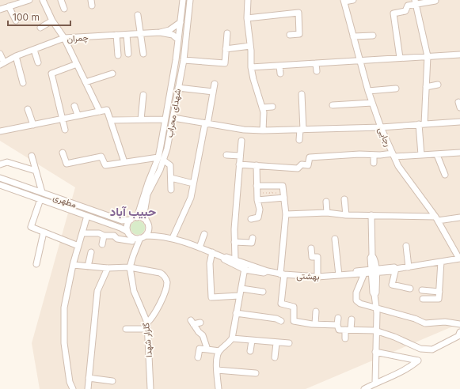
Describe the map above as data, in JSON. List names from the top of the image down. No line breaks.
{"streets":{"street":["چمران","شهدای محراب","رجایی","مطهری","بهشتی","گلزار شهدا"]},"crossings":[["شهدای محراب","مطهری"]],"districts":["حبیب آباد"],"scale_bar":"100 m"}
